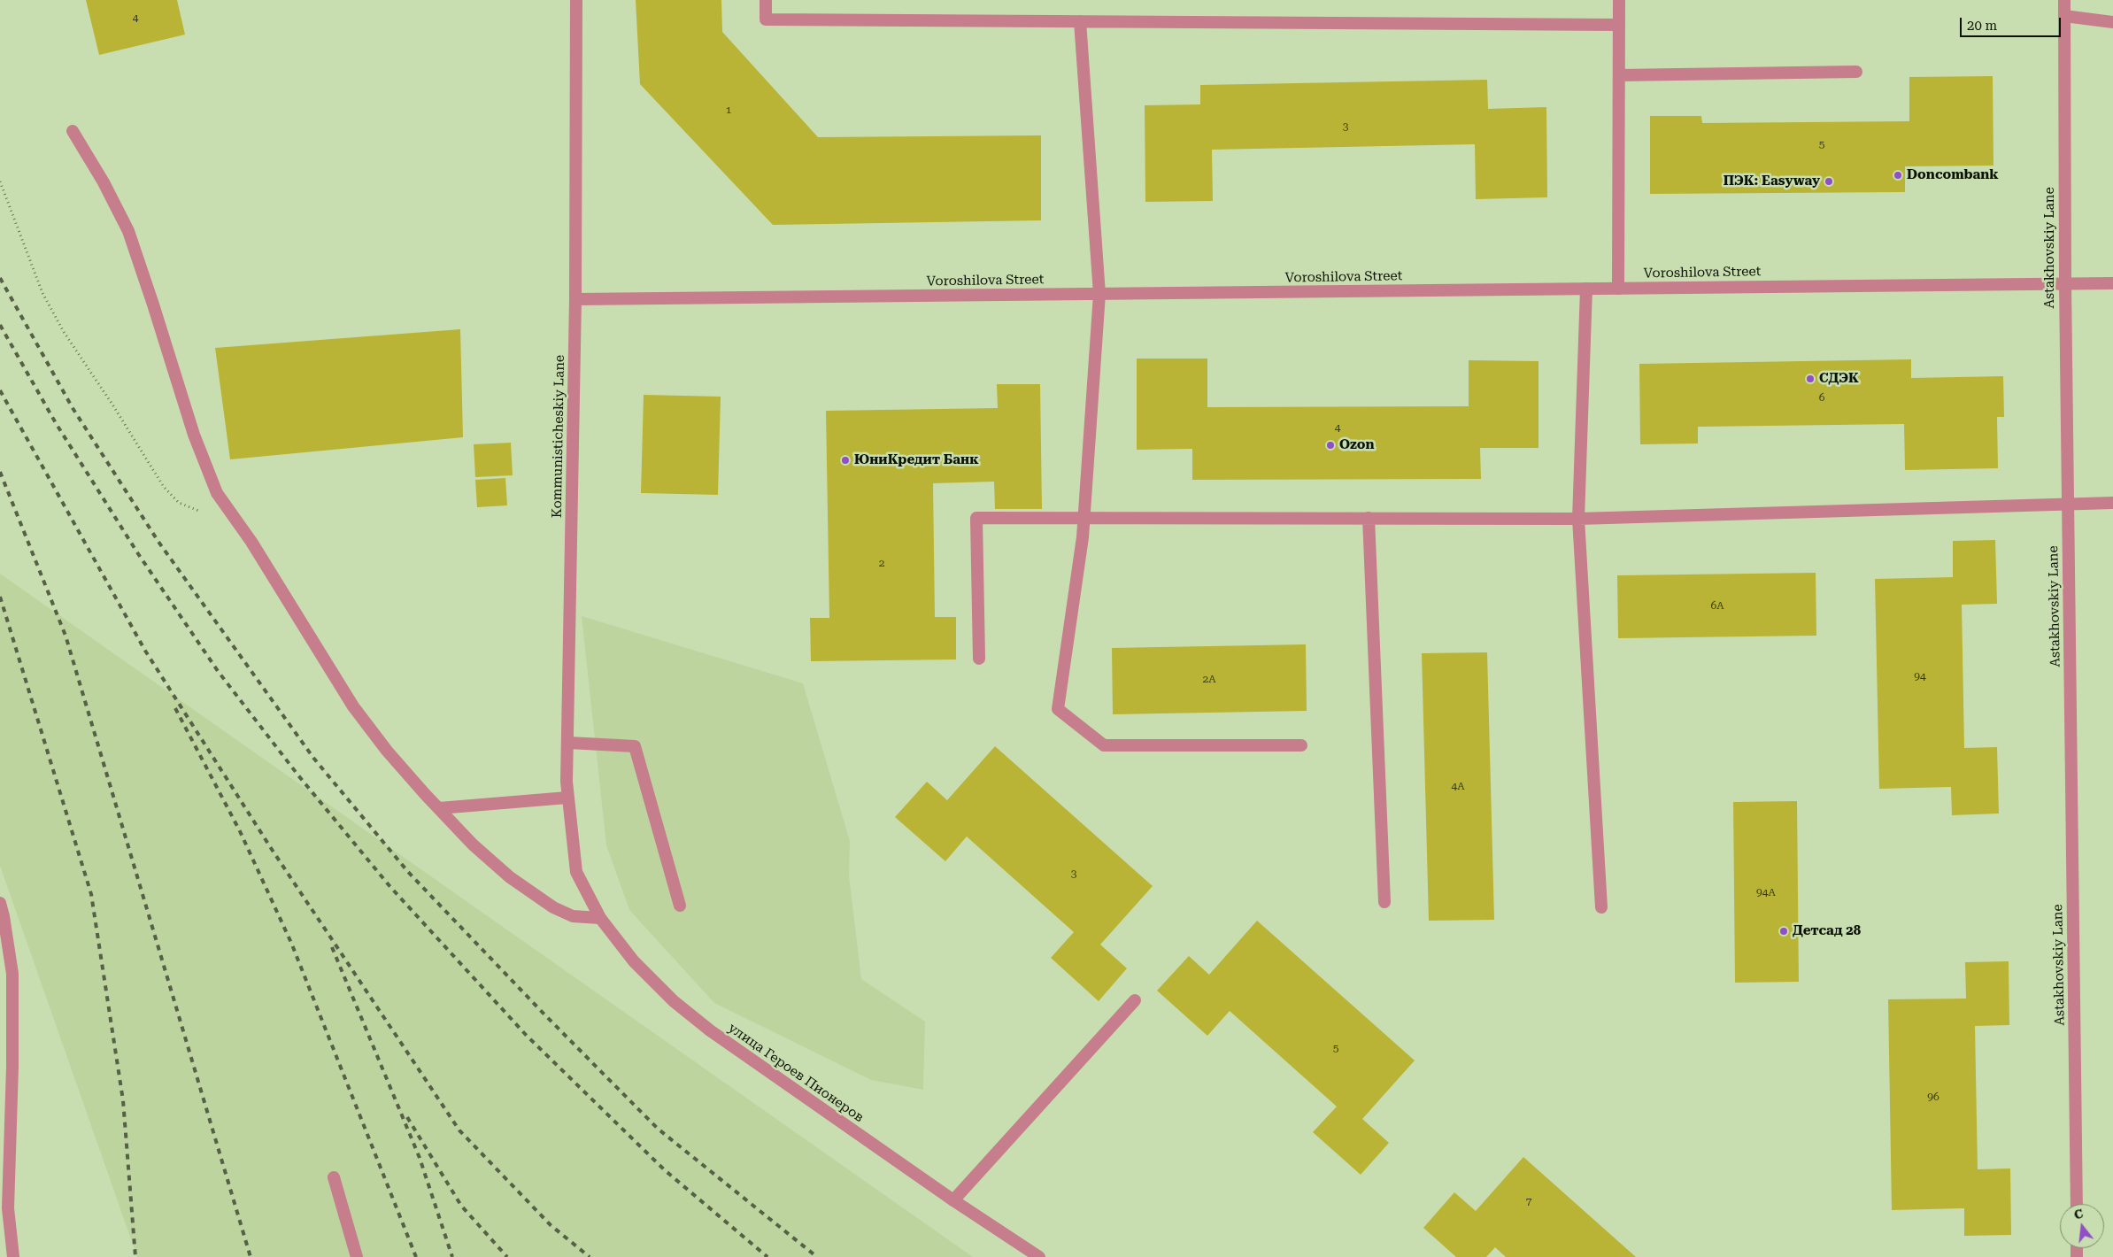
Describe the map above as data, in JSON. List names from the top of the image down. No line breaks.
{"streets":{"street":["Astakhovskiy Lane","Voroshilova Street","Kommunisticheskiy Lane","улица Героев Пионеров"]},"crossings":[["Astakhovskiy Lane","Voroshilova Street"],["Voroshilova Street","Kommunisticheskiy Lane"],["Kommunisticheskiy Lane","улица Героев Пионеров"]],"places":["Doncombank","ПЭК: Easyway","СДЭК","Ozon","ЮниКредит Банк","Детсад 28"],"house_numbers":["4","1","3","5","6","4","2","6А","94","2А","4А","3","94А","5","96","7"],"scale_bar":"20 m","north":"top"}
